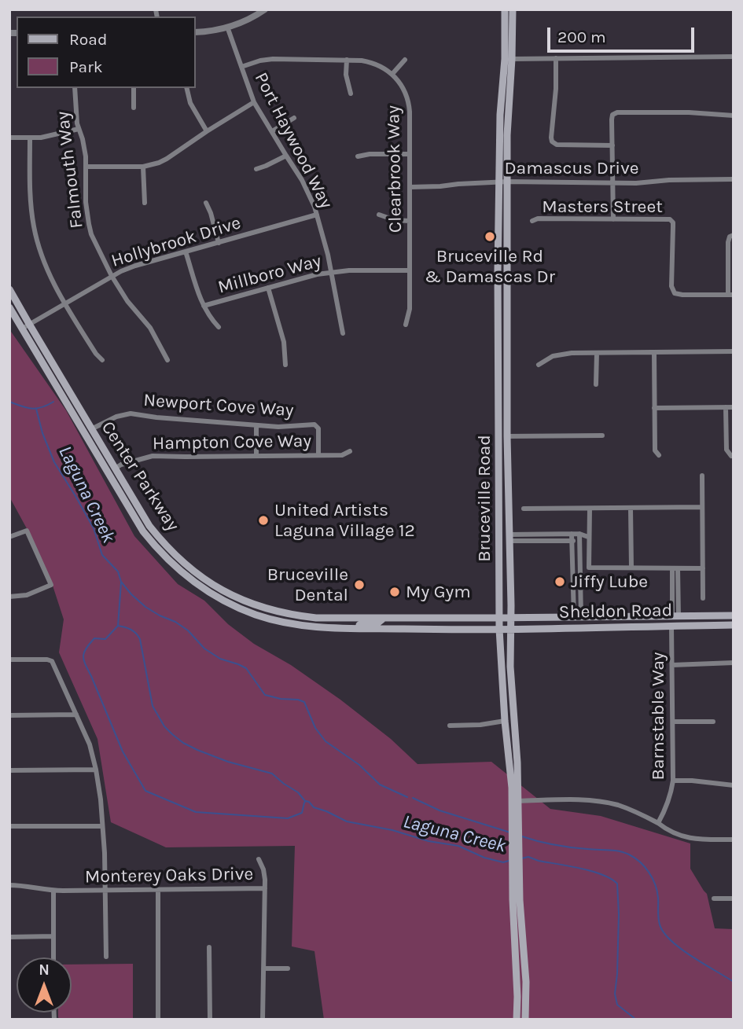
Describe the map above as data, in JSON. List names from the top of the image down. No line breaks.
{"streets":{"main road":["Center Parkway","Bruceville Road","Sheldon Road"],"street":["Port Haywood Way","Damascus Drive","Clearbrook Way","Falmouth Way","Masters Street","Hollybrook Drive","Millboro Way","Newport Cove Way","Hampton Cove Way","Barnstable Way","Monterey Oaks Drive"]},"crossings":[["Port Haywood Way","Hollybrook Drive"],["Port Haywood Way","Millboro Way"],["Damascus Drive","Clearbrook Way"],["Damascus Drive","Bruceville Road"],["Clearbrook Way","Millboro Way"],["Falmouth Way","Hollybrook Drive"],["Hollybrook Drive","Center Parkway"],["Newport Cove Way","Hampton Cove Way"],["Newport Cove Way","Center Parkway"],["Hampton Cove Way","Center Parkway"],["Center Parkway","Bruceville Road"],["Center Parkway","Sheldon Road"],["Bruceville Road","Sheldon Road"],["Sheldon Road","Barnstable Way"]],"water":["Laguna Creek"],"places":["Bruceville Rd & Damascas Dr","United Artists Laguna Village 12","Jiffy Lube","Bruceville Dental","My Gym"],"legend":["Road","Park"],"scale_bar":"200 m","north":"top"}
